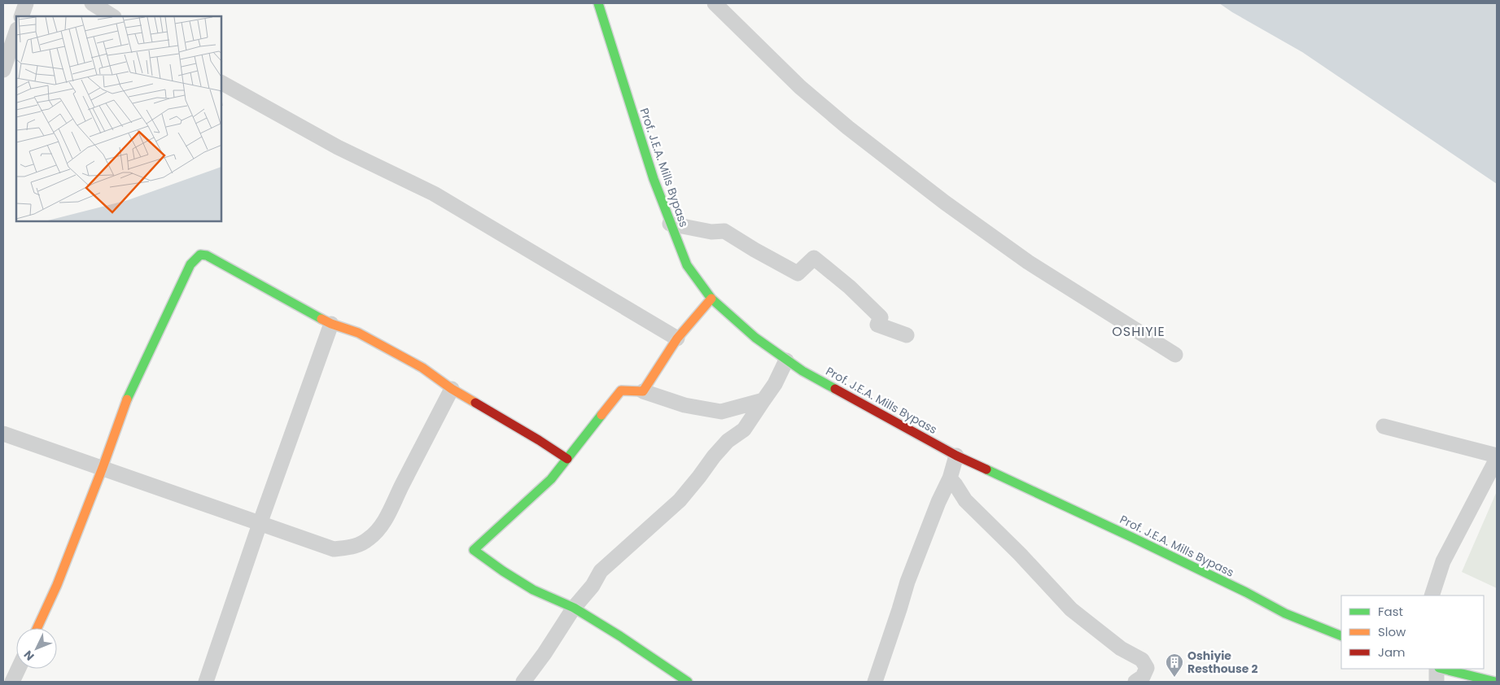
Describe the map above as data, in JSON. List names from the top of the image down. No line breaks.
{"streets":{"street":["Prof. J.E.A. Mills Bypass"]},"districts":["OSHIYIE"],"places":{"building":["Oshiyie Resthouse 2"]},"legend":["Fast","Slow","Jam"],"north":"bottom left"}
